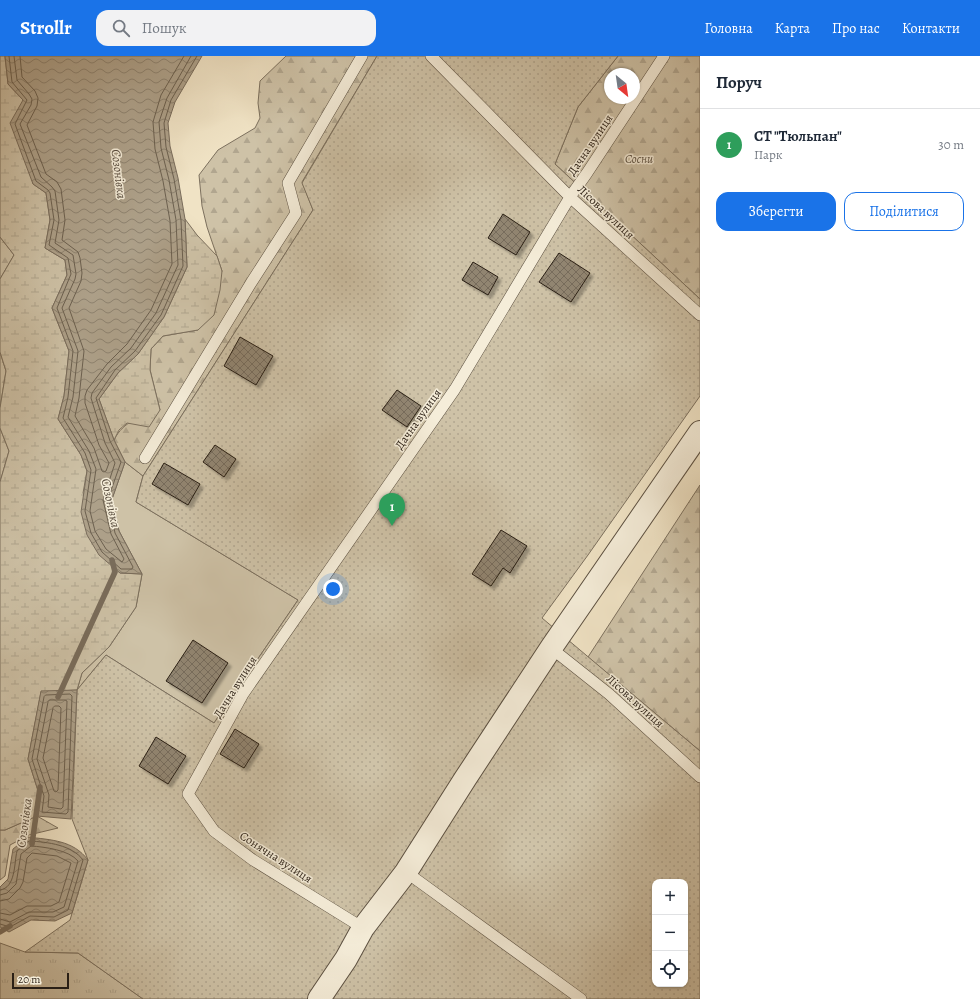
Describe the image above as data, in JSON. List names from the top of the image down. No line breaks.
{"streets":{"lane":["Дачна вулиця","Лісова вулиця","Сонячна вулиця"]},"crossings":[["Дачна вулиця","Лісова вулиця"],["Дачна вулиця","Сонячна вулиця"]],"water":["Созонівка"],"parks":["Сосни"],"scale_bar":"20 m","north":"bottom right","page":{"header":"Strollr","search":"Пошук","nav":["Головна","Карта","Про нас","Контакти"],"heading":"Поруч","list":[{"mark":"1","name":"СТ \"Тюльпан\"","note":"Парк","value":"30 m"}],"buttons":["Зберегти","Поділитися"],"pins":"1","map_buttons":["+","−"],"scale":"20 m"}}
